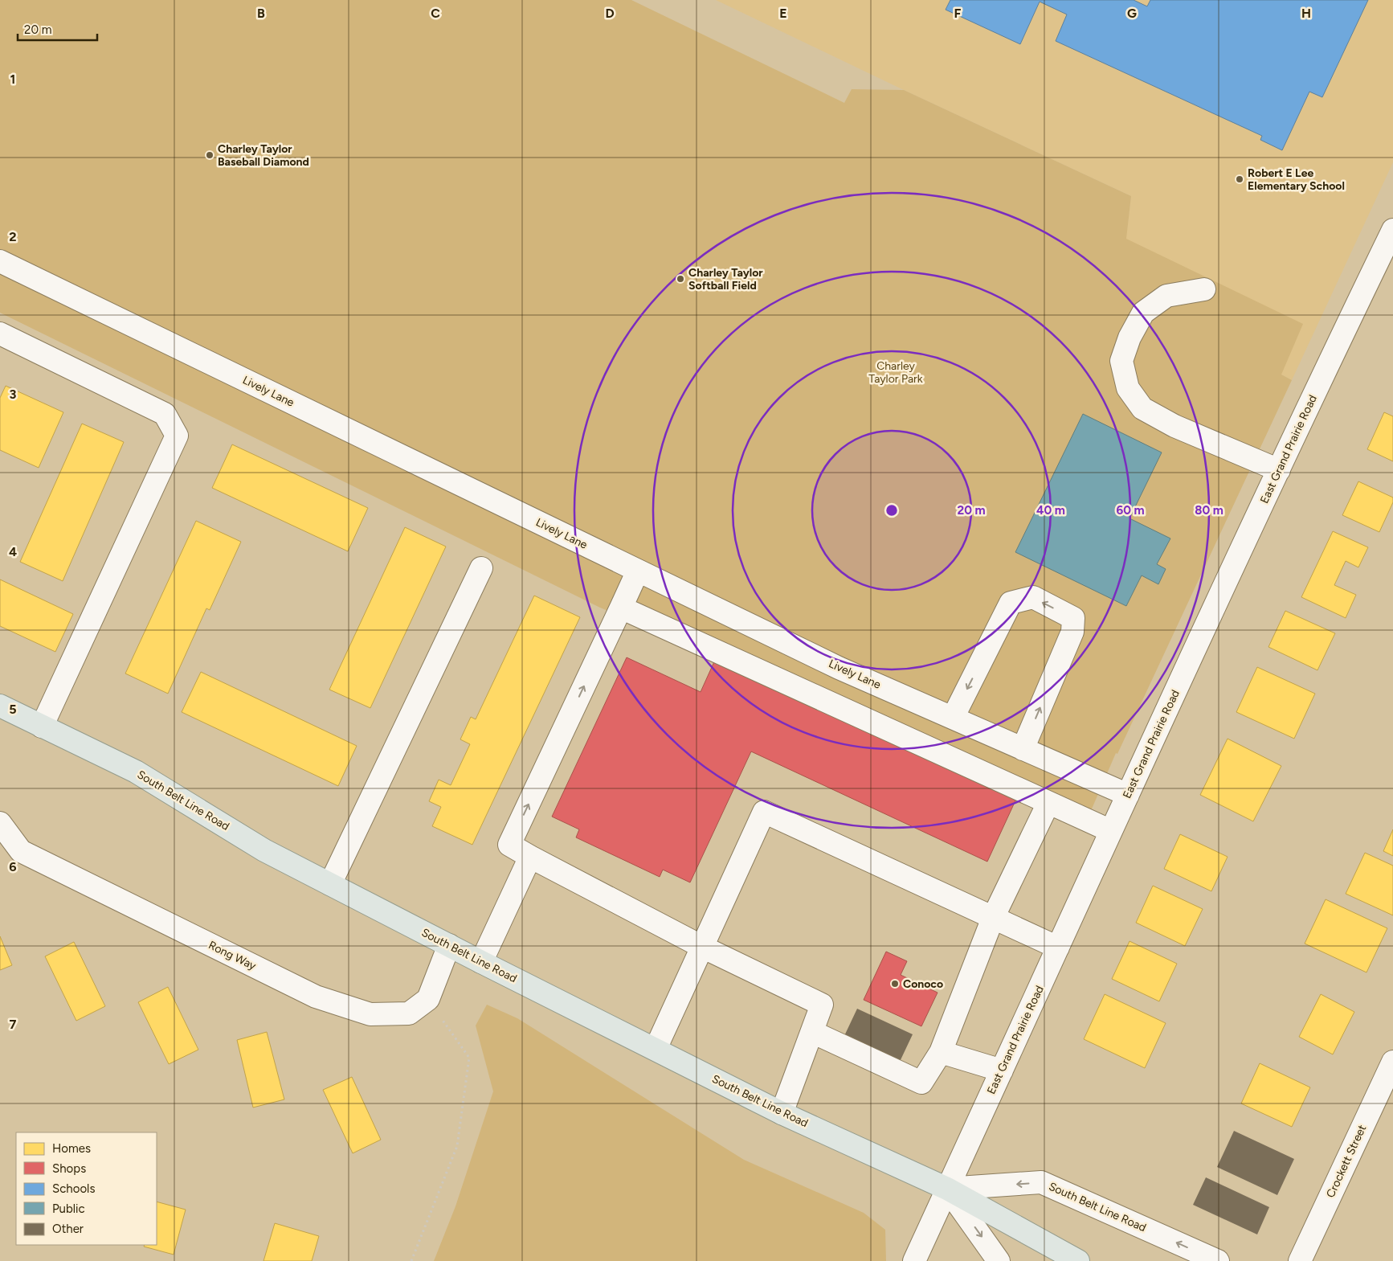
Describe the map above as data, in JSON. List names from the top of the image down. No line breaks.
{"streets":{"main road":["South Belt Line Road"],"street":["Lively Lane","East Grand Prairie Road","Rong Way","Crockett Street"]},"crossings":[["Lively Lane","East Grand Prairie Road"],["East Grand Prairie Road","South Belt Line Road"]],"parks":["Charley Taylor Park"],"places":["Charley Taylor Baseball Diamond","Robert E Lee Elementary School","Charley Taylor Softball Field","Conoco"],"legend":["Homes","Shops","Schools","Public","Other"],"scale_bar":"20 m","grid":{"columns":["B","C","D","E","F","G","H"],"rows":["1","2","3","4","5","6","7"]},"rings":["20 m","40 m","60 m","80 m"]}
